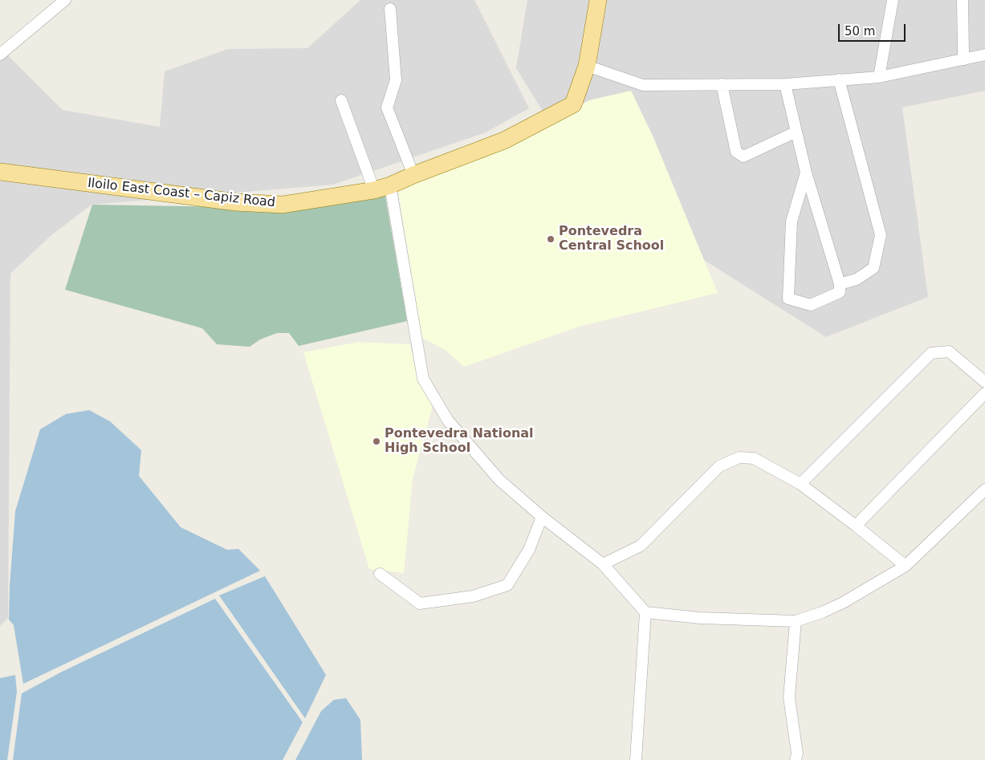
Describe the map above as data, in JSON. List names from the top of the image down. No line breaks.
{"streets":{"main road":["Iloilo East Coast – Capiz Road"]},"places":["Pontevedra Central School","Pontevedra National High School"],"scale_bar":"50 m"}
